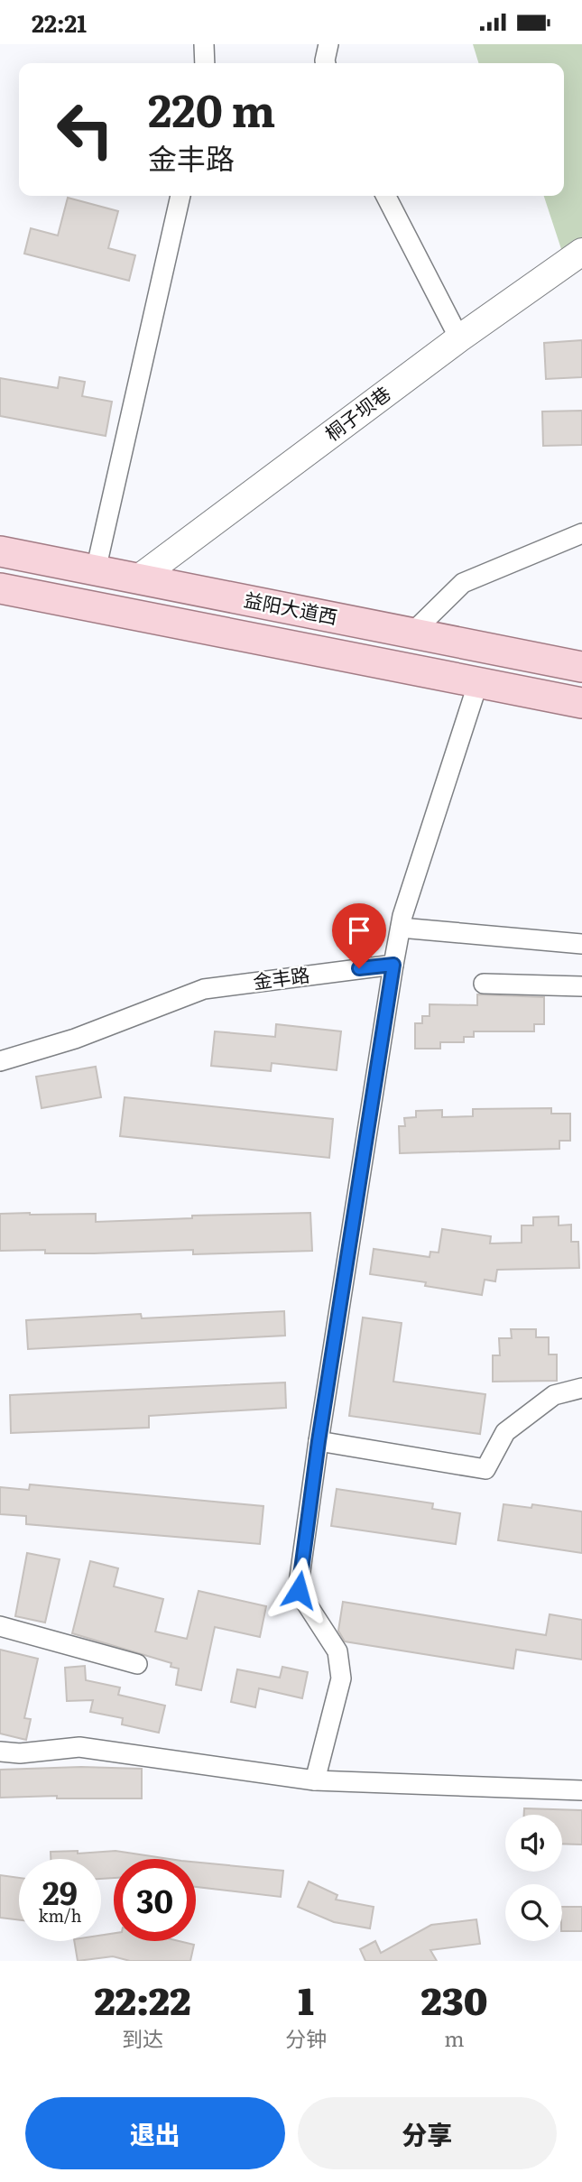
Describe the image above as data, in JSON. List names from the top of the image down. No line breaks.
{"streets":{"main road":["益阳大道西"],"street":["桐子坝巷","金丰路"]},"crossings":[["桐子坝巷","益阳大道西"]],"page":{"status":"22:21","turn":["220 m","金丰路"],"speed":"29 km/h","limit":"30","eta":["22:22","到达","1","分钟","230","m"],"buttons":["退出","分享"]}}
